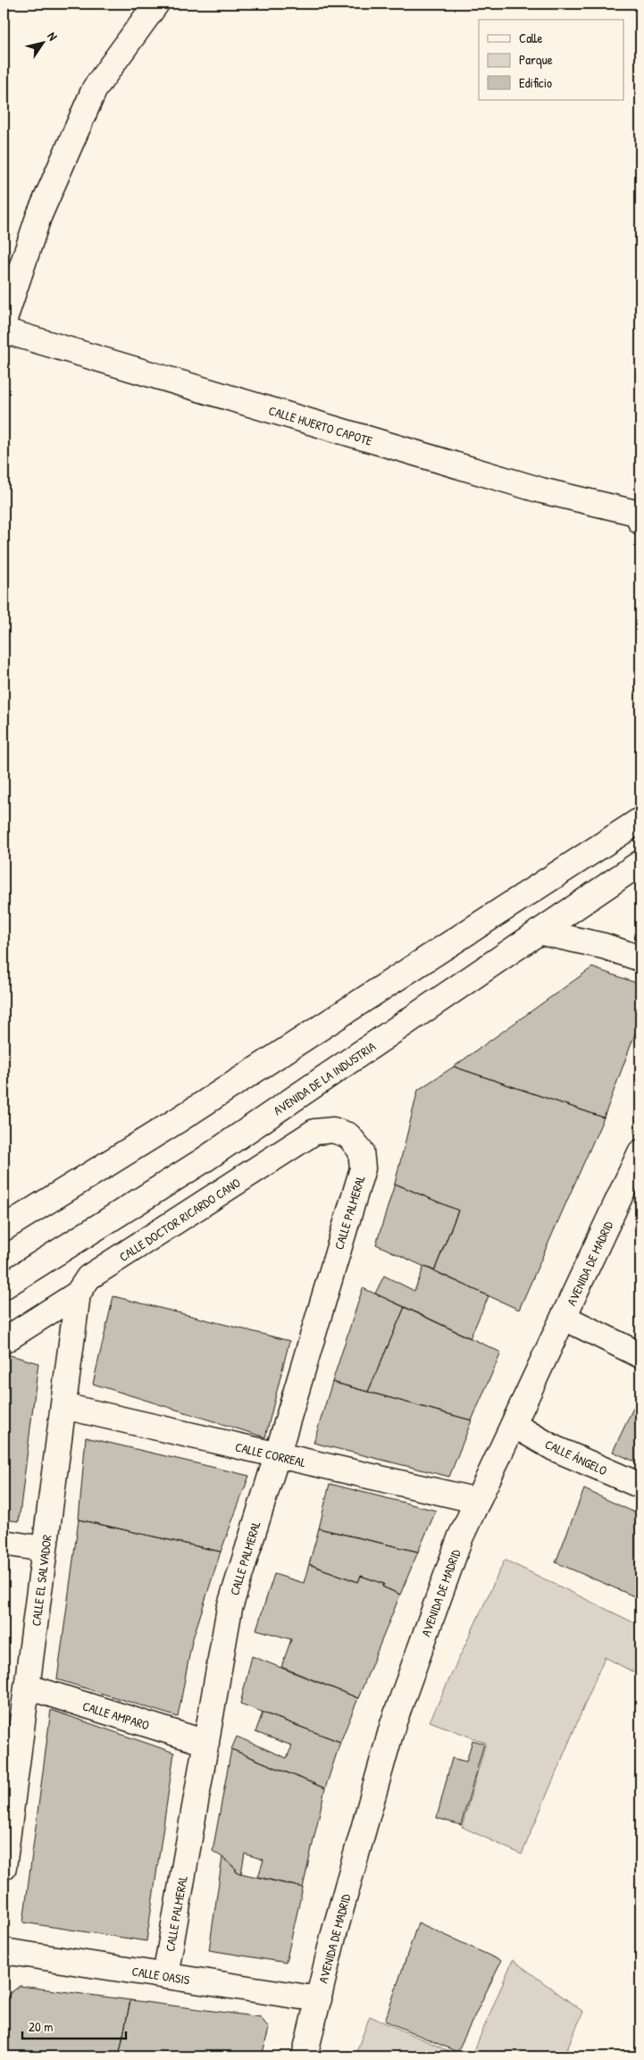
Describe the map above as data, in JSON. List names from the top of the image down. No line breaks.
{"streets":{"street":["CALLE HUERTO CAPOTE","AVENIDA DE LA INDUSTRIA","CALLE PALMERAL","CALLE DOCTOR RICARDO CANO","AVENIDA DE MADRID","CALLE CORREAL","CALLE ÁNGELO","CALLE EL SALVADOR","CALLE AMPARO","CALLE OASIS"]},"crossings":[["CALLE PALMERAL","CALLE DOCTOR RICARDO CANO"],["CALLE PALMERAL","CALLE CORREAL"],["CALLE PALMERAL","CALLE AMPARO"],["CALLE PALMERAL","CALLE OASIS"],["CALLE DOCTOR RICARDO CANO","CALLE EL SALVADOR"],["AVENIDA DE MADRID","CALLE CORREAL"],["AVENIDA DE MADRID","CALLE ÁNGELO"],["AVENIDA DE MADRID","CALLE OASIS"],["CALLE CORREAL","CALLE EL SALVADOR"],["CALLE EL SALVADOR","CALLE AMPARO"]],"legend":["Calle","Parque","Edificio"],"scale_bar":"20 m","north":"top right"}
